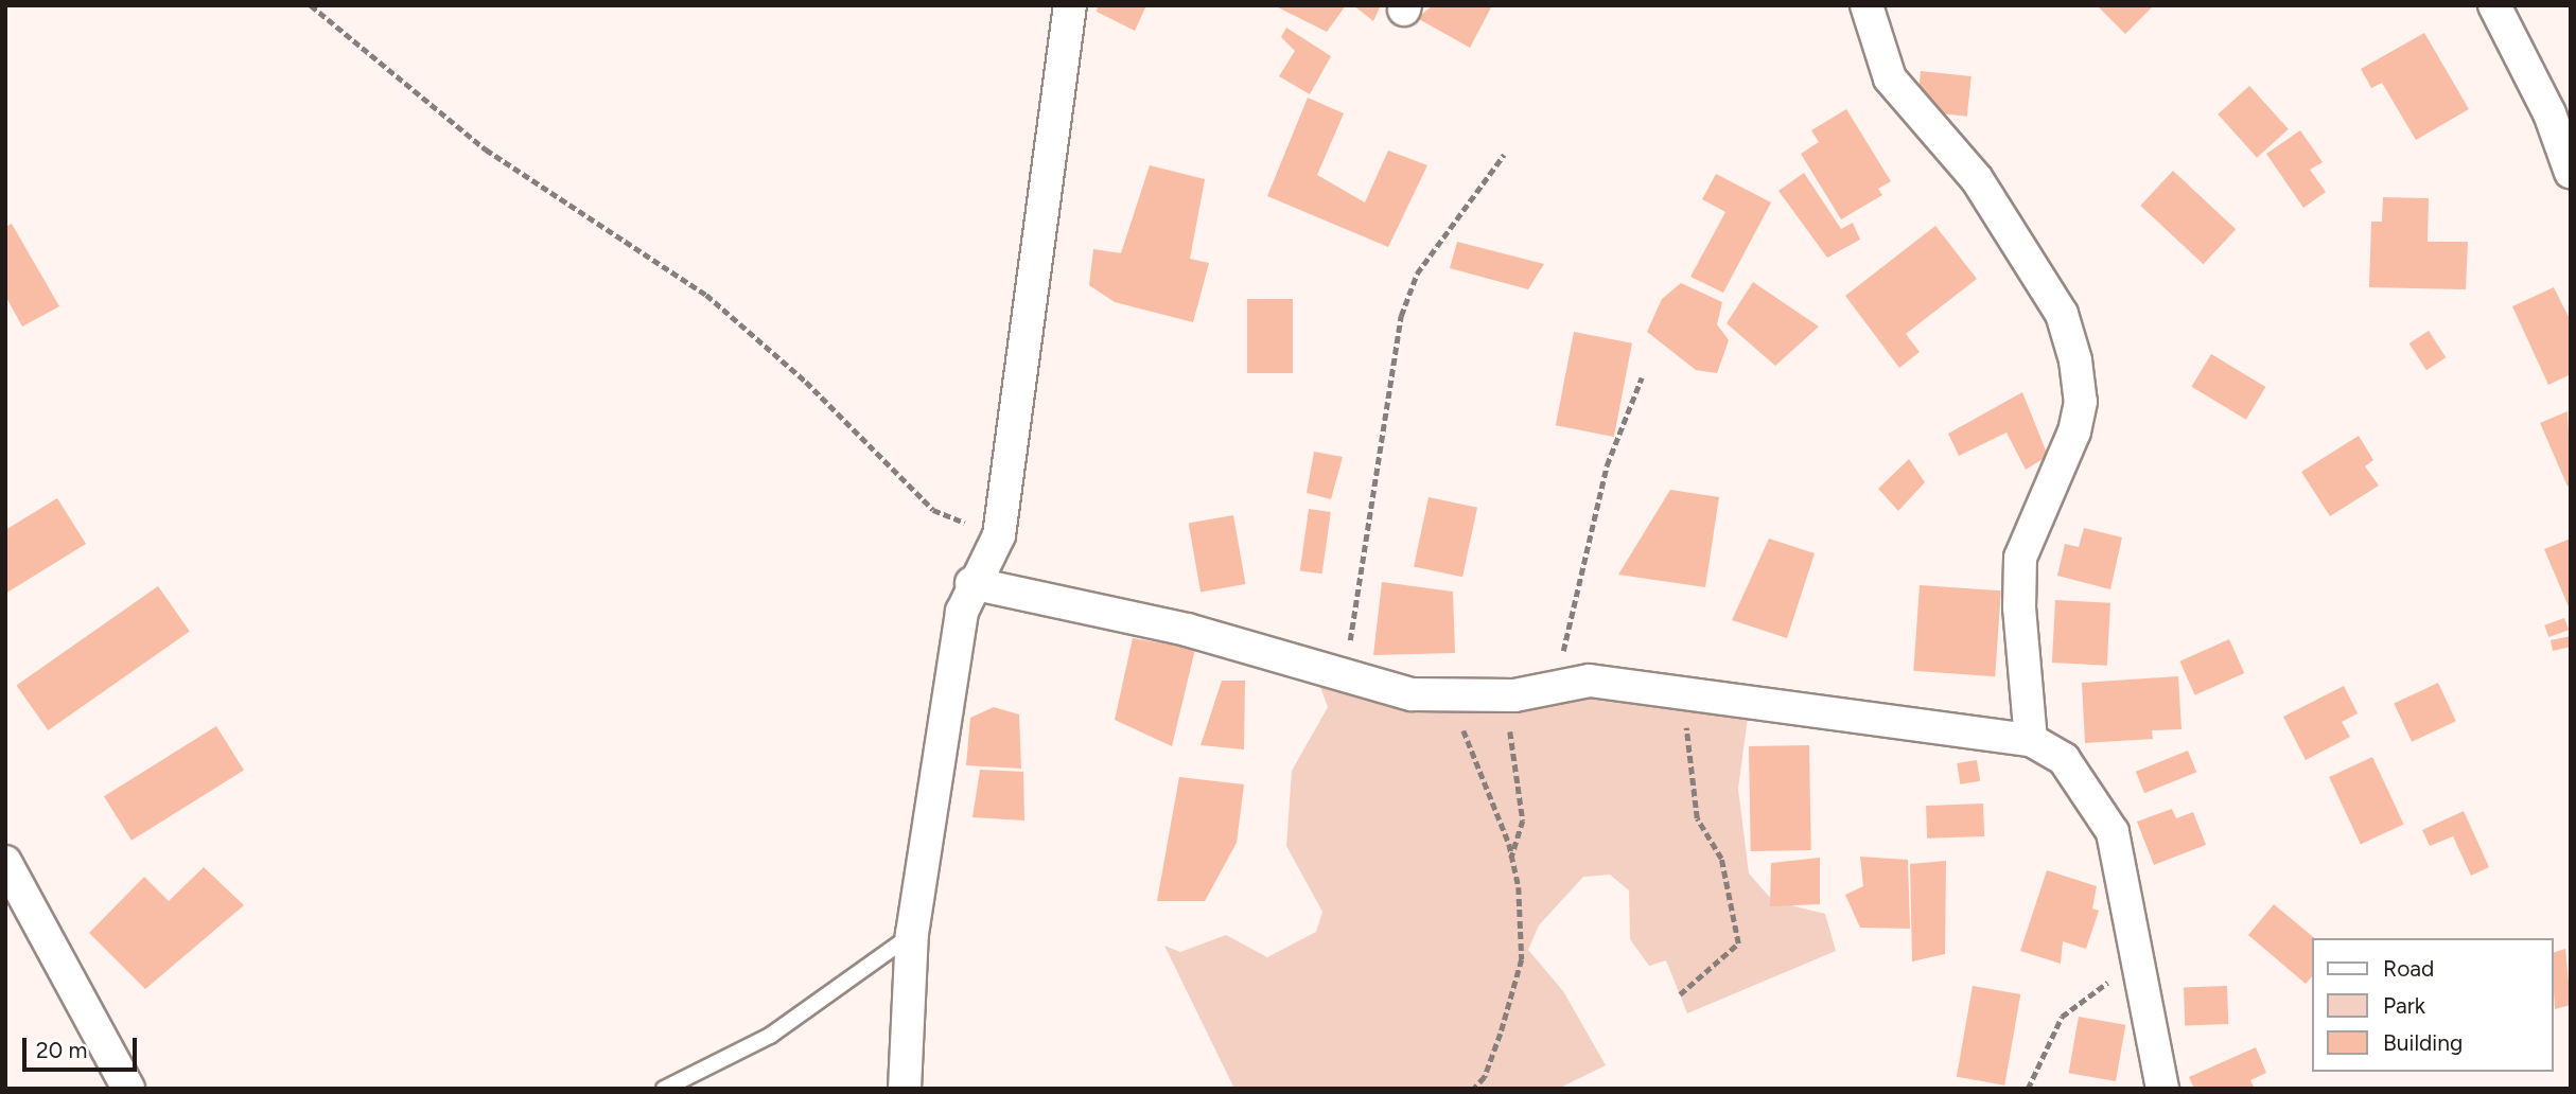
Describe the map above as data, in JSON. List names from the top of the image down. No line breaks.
{"legend":["Road","Park","Building"],"scale_bar":"20 m"}
